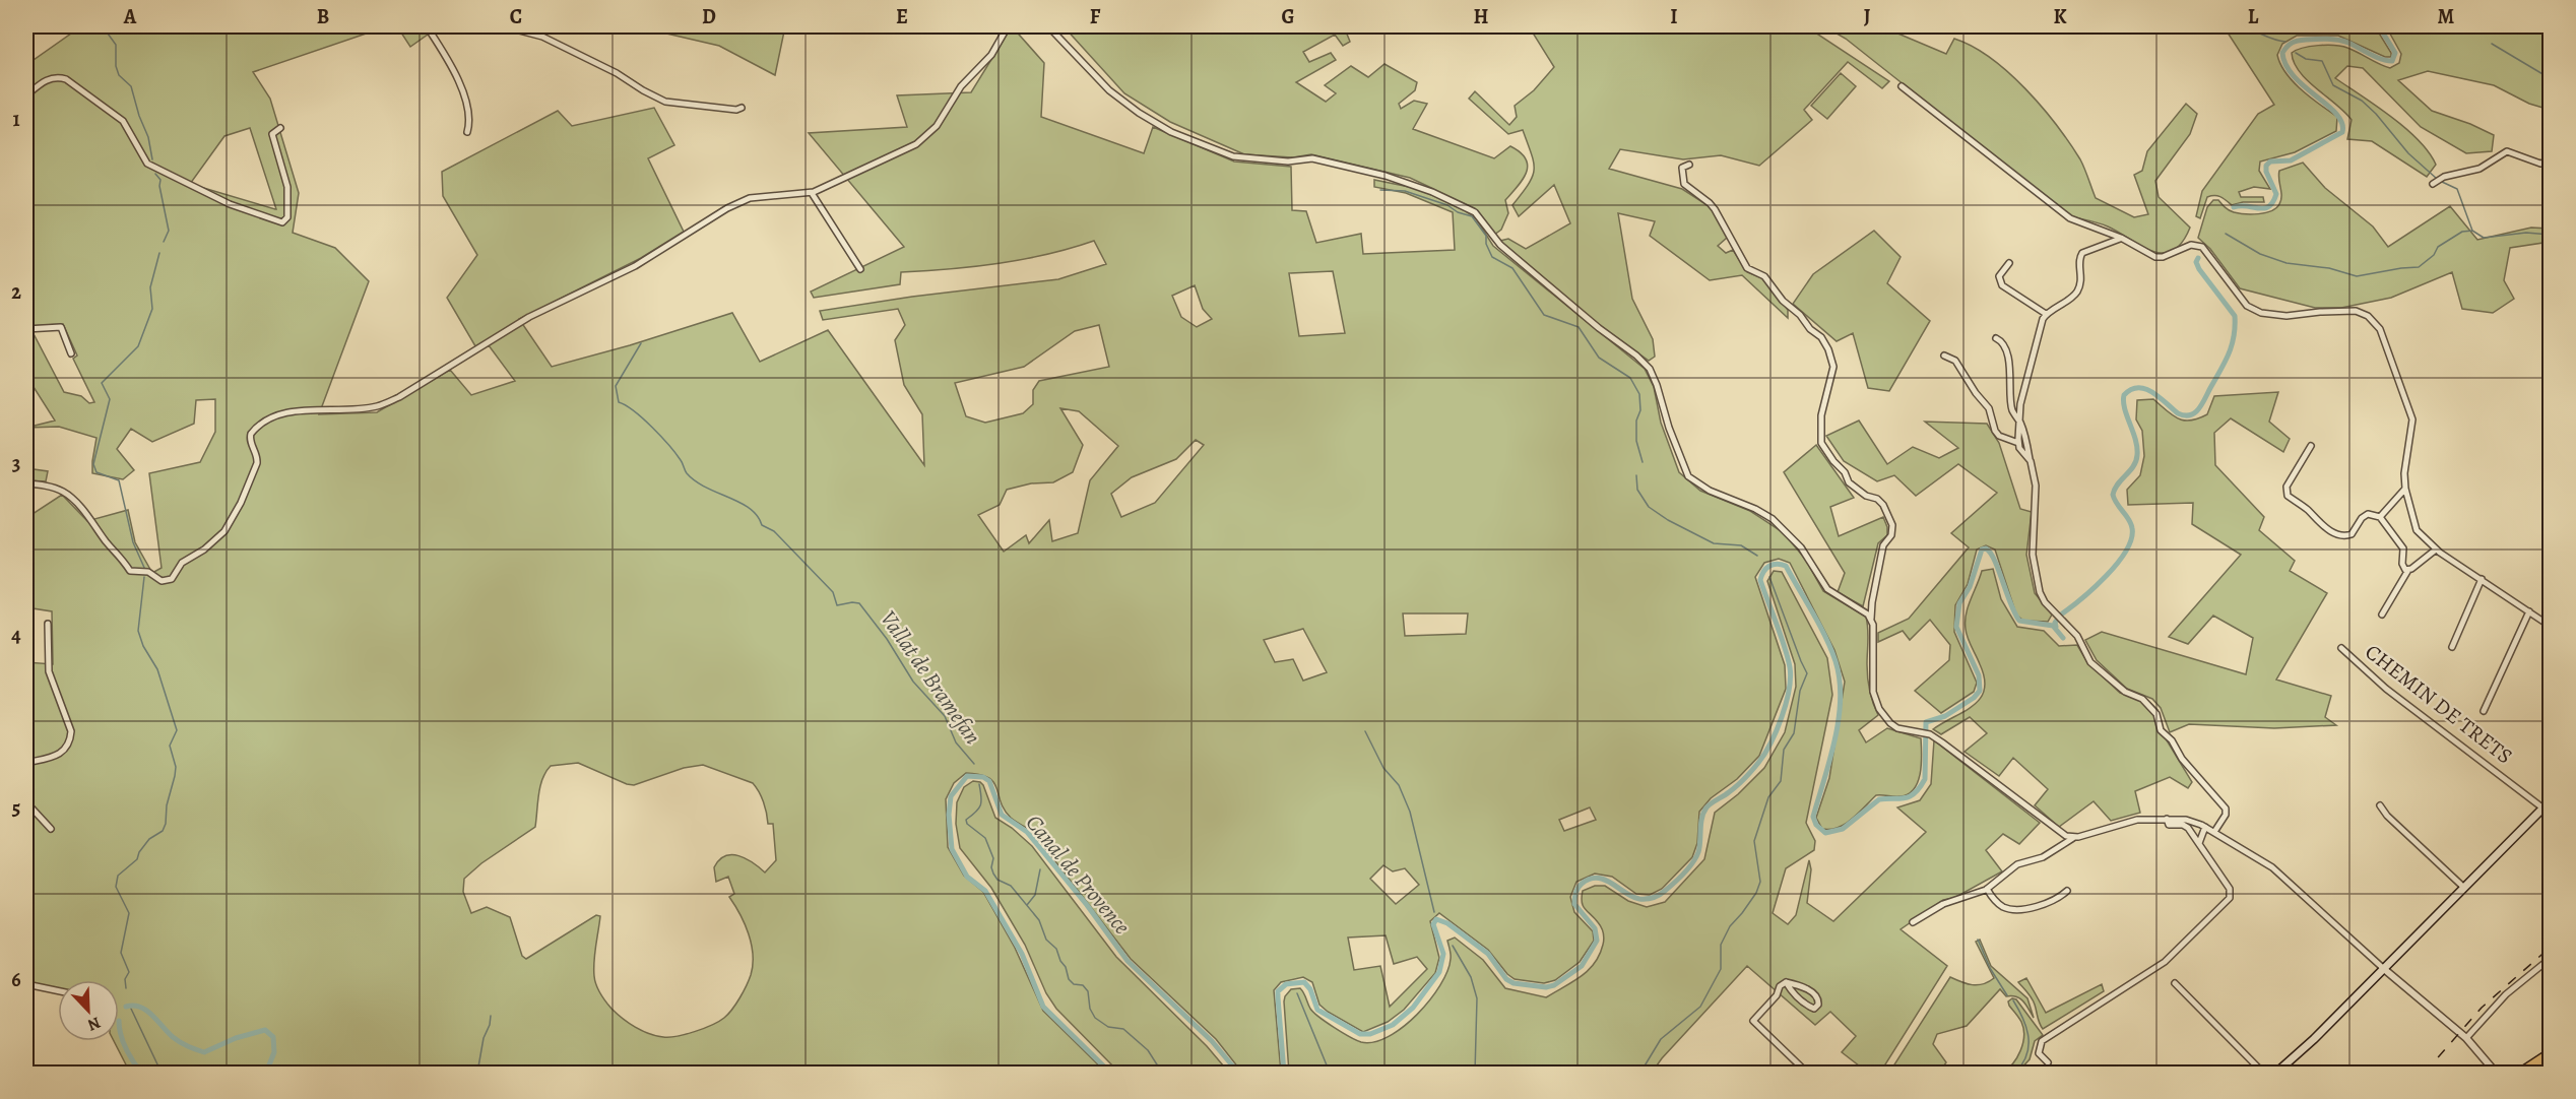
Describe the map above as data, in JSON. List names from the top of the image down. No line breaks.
{"streets":{"street":["CHEMIN DE TRETS"]},"water":["Vallat de Bramefan","Canal de Provence"],"north":"bottom right","grid":{"columns":["A","B","C","D","E","F","G","H","I","J","K","L","M"],"rows":["1","2","3","4","5","6"]}}
